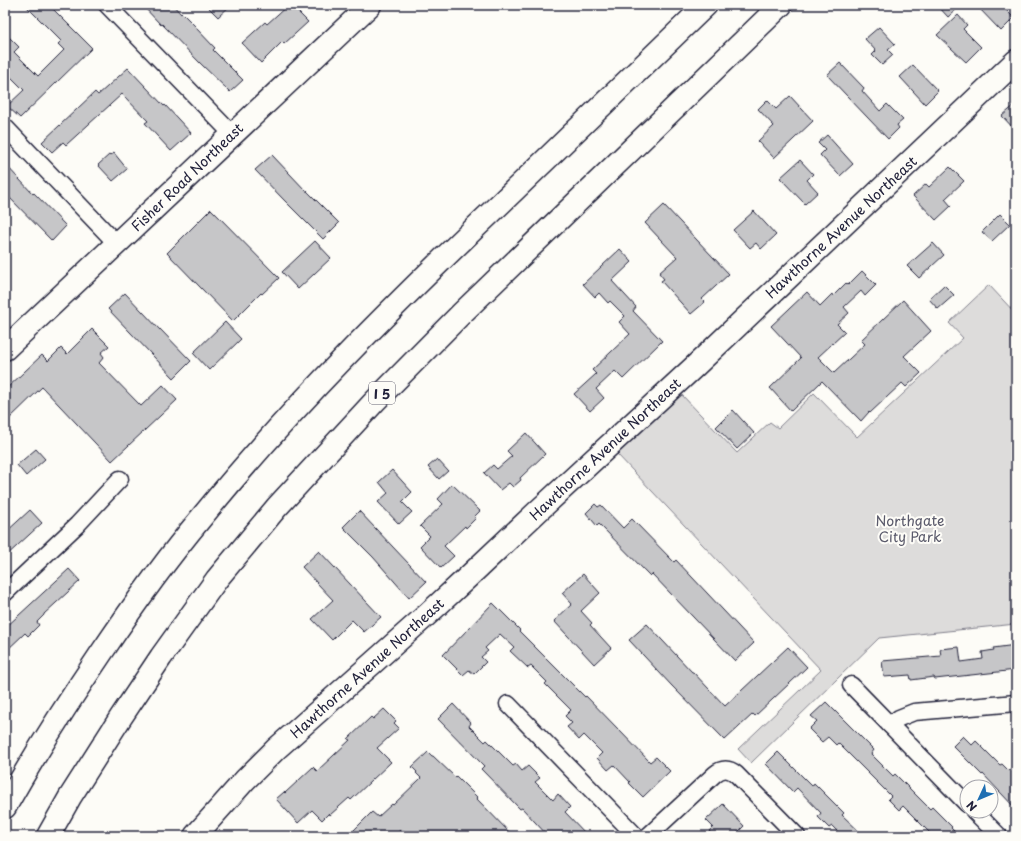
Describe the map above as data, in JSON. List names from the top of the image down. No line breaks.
{"streets":{"main road":["Fisher Road Northeast","Hawthorne Avenue Northeast","I 5"]},"parks":["Northgate City Park"],"north":"bottom left"}
